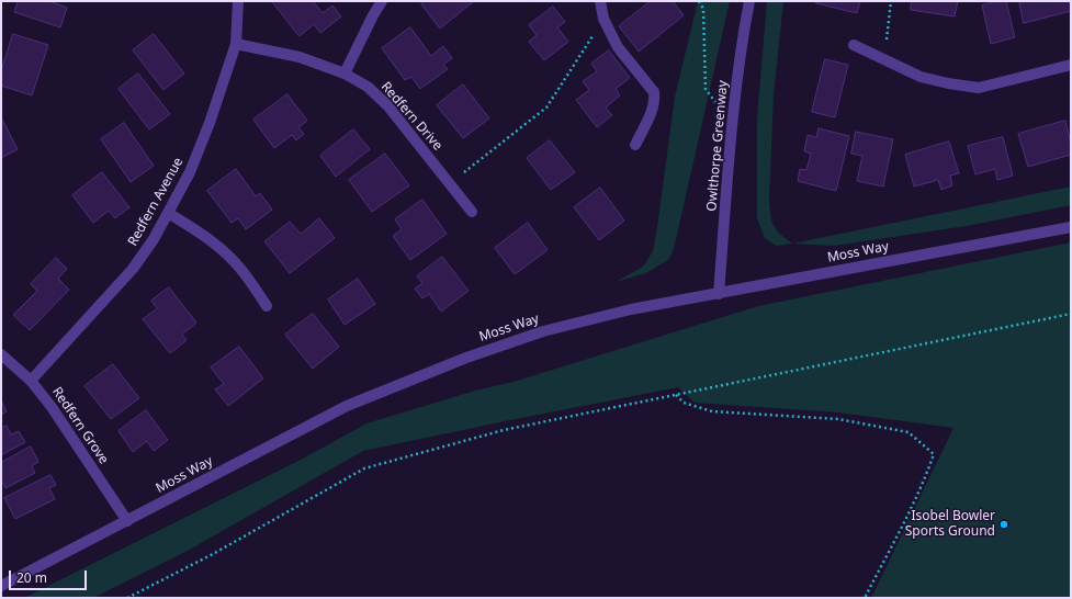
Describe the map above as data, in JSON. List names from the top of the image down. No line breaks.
{"streets":{"street":["Redfern Drive","Owlthorpe Greenway","Redfern Avenue","Moss Way","Redfern Grove"]},"crossings":[["Redfern Drive","Redfern Avenue"],["Owlthorpe Greenway","Moss Way"],["Redfern Avenue","Redfern Grove"],["Moss Way","Redfern Grove"]],"places":["Isobel Bowler Sports Ground"],"scale_bar":"20 m"}
